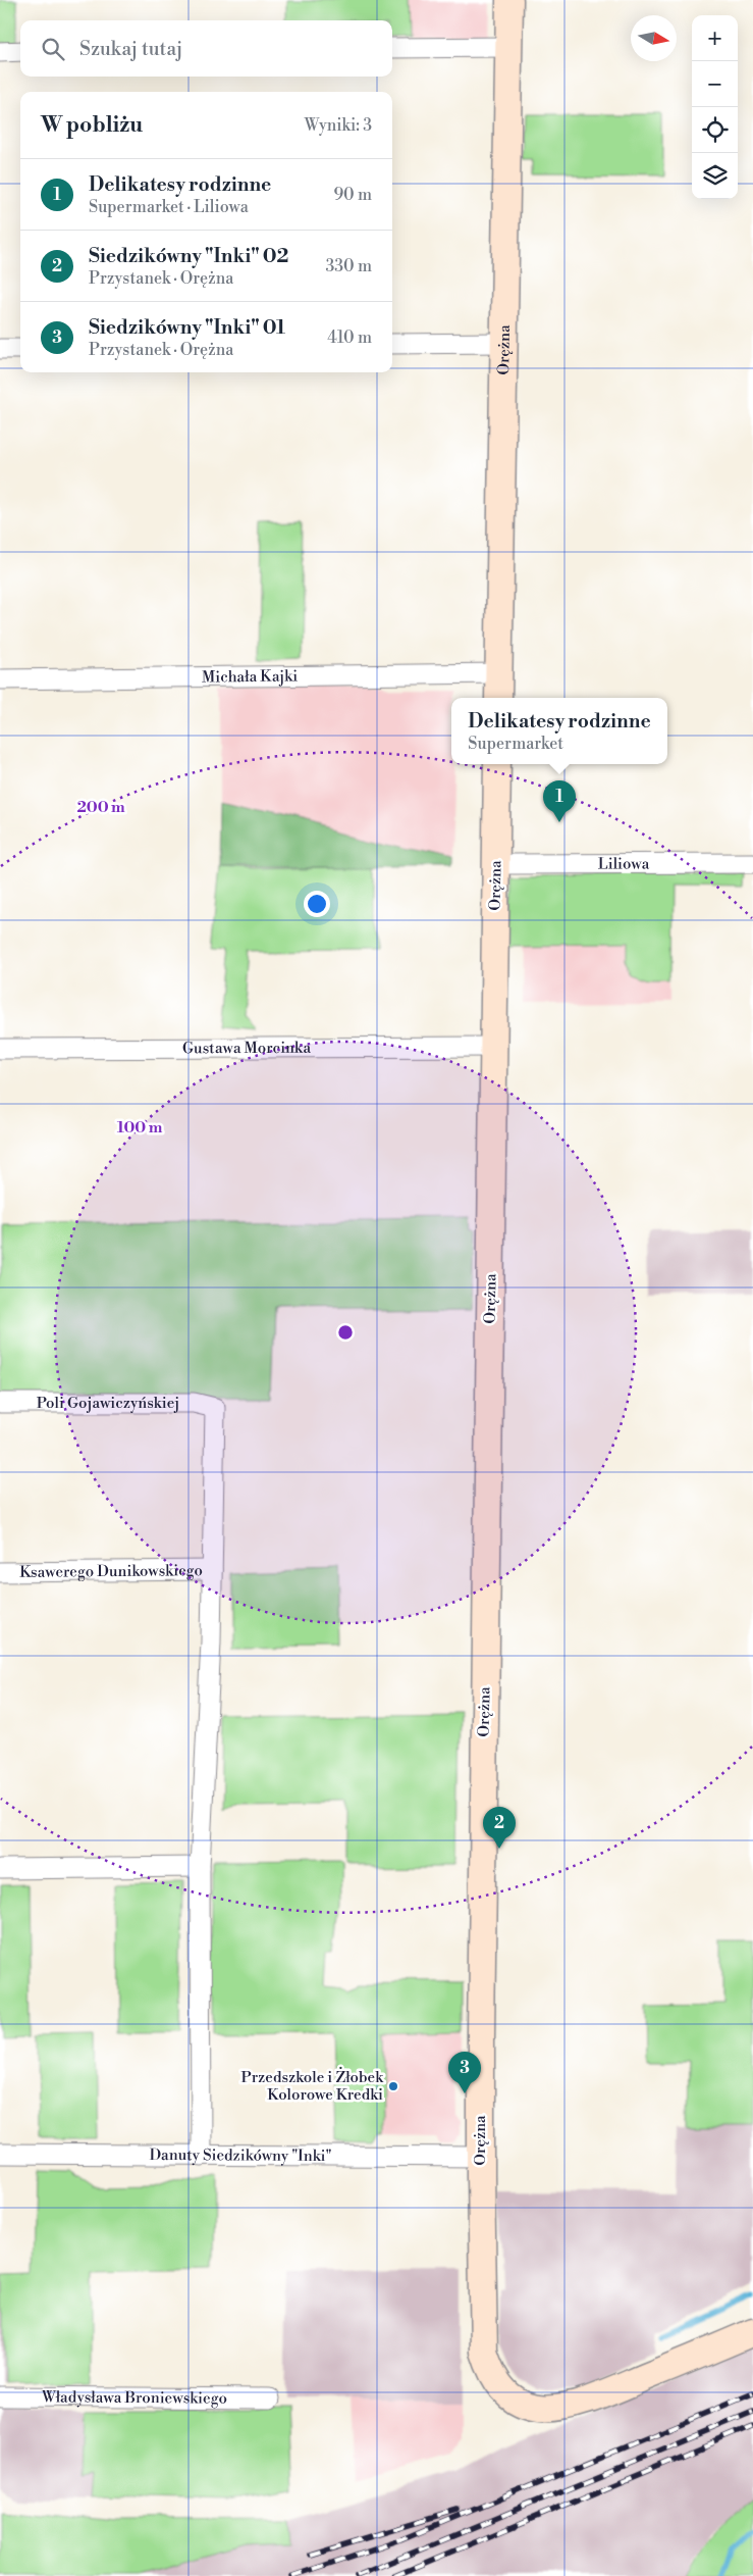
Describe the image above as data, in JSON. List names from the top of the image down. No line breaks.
{"streets":{"street":["Orężna","Michała Kajki","Liliowa","Gustawa Morcinka","Poli Gojawiczyńskiej","Ksawerego Dunikowskiego","Danuty Siedzikówny \"Inki\"","Władysława Broniewskiego"]},"crossings":[["Orężna","Michała Kajki"],["Orężna","Liliowa"],["Orężna","Gustawa Morcinka"],["Orężna","Danuty Siedzikówny \"Inki\""],["Poli Gojawiczyńskiej","Ksawerego Dunikowskiego"]],"places":["Przedszkole i Żłobek Kolorowe Kredki"],"north":"right","page":{"map_buttons":["+","−"],"search":"Szukaj tutaj","heading":["W pobliżu","Wyniki: 3"],"list":[{"mark":"1","name":"Delikatesy rodzinne","note":"Supermarket · Liliowa","value":"90 m"},{"mark":"2","name":"Siedzikówny \"Inki\" 02","note":"Przystanek · Orężna","value":"330 m"},{"mark":"3","name":"Siedzikówny \"Inki\" 01","note":"Przystanek · Orężna","value":"410 m"}],"popup":["Delikatesy rodzinne","Supermarket"],"pins":["1","2","3"]},"rings":["200 m","100 m"]}
